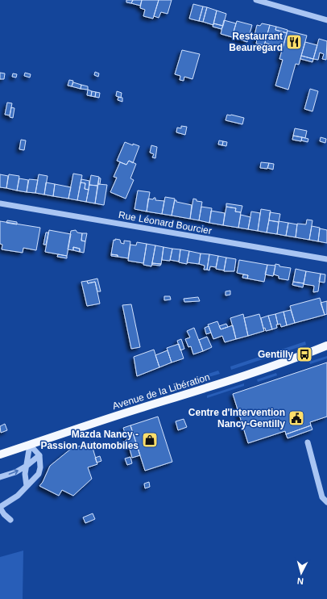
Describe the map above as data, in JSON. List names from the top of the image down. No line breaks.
{"streets":{"main road":["Avenue de la Libération"],"street":["Rue Léonard Bourcier"]},"places":{"restaurant":["Restaurant Beauregard"],"bus stop":["Gentilly"],"public building":["Centre d'Intervention Nancy-Gentilly"],"shop":["Mazda Nancy - Passion Automobiles"]},"north":"bottom"}
